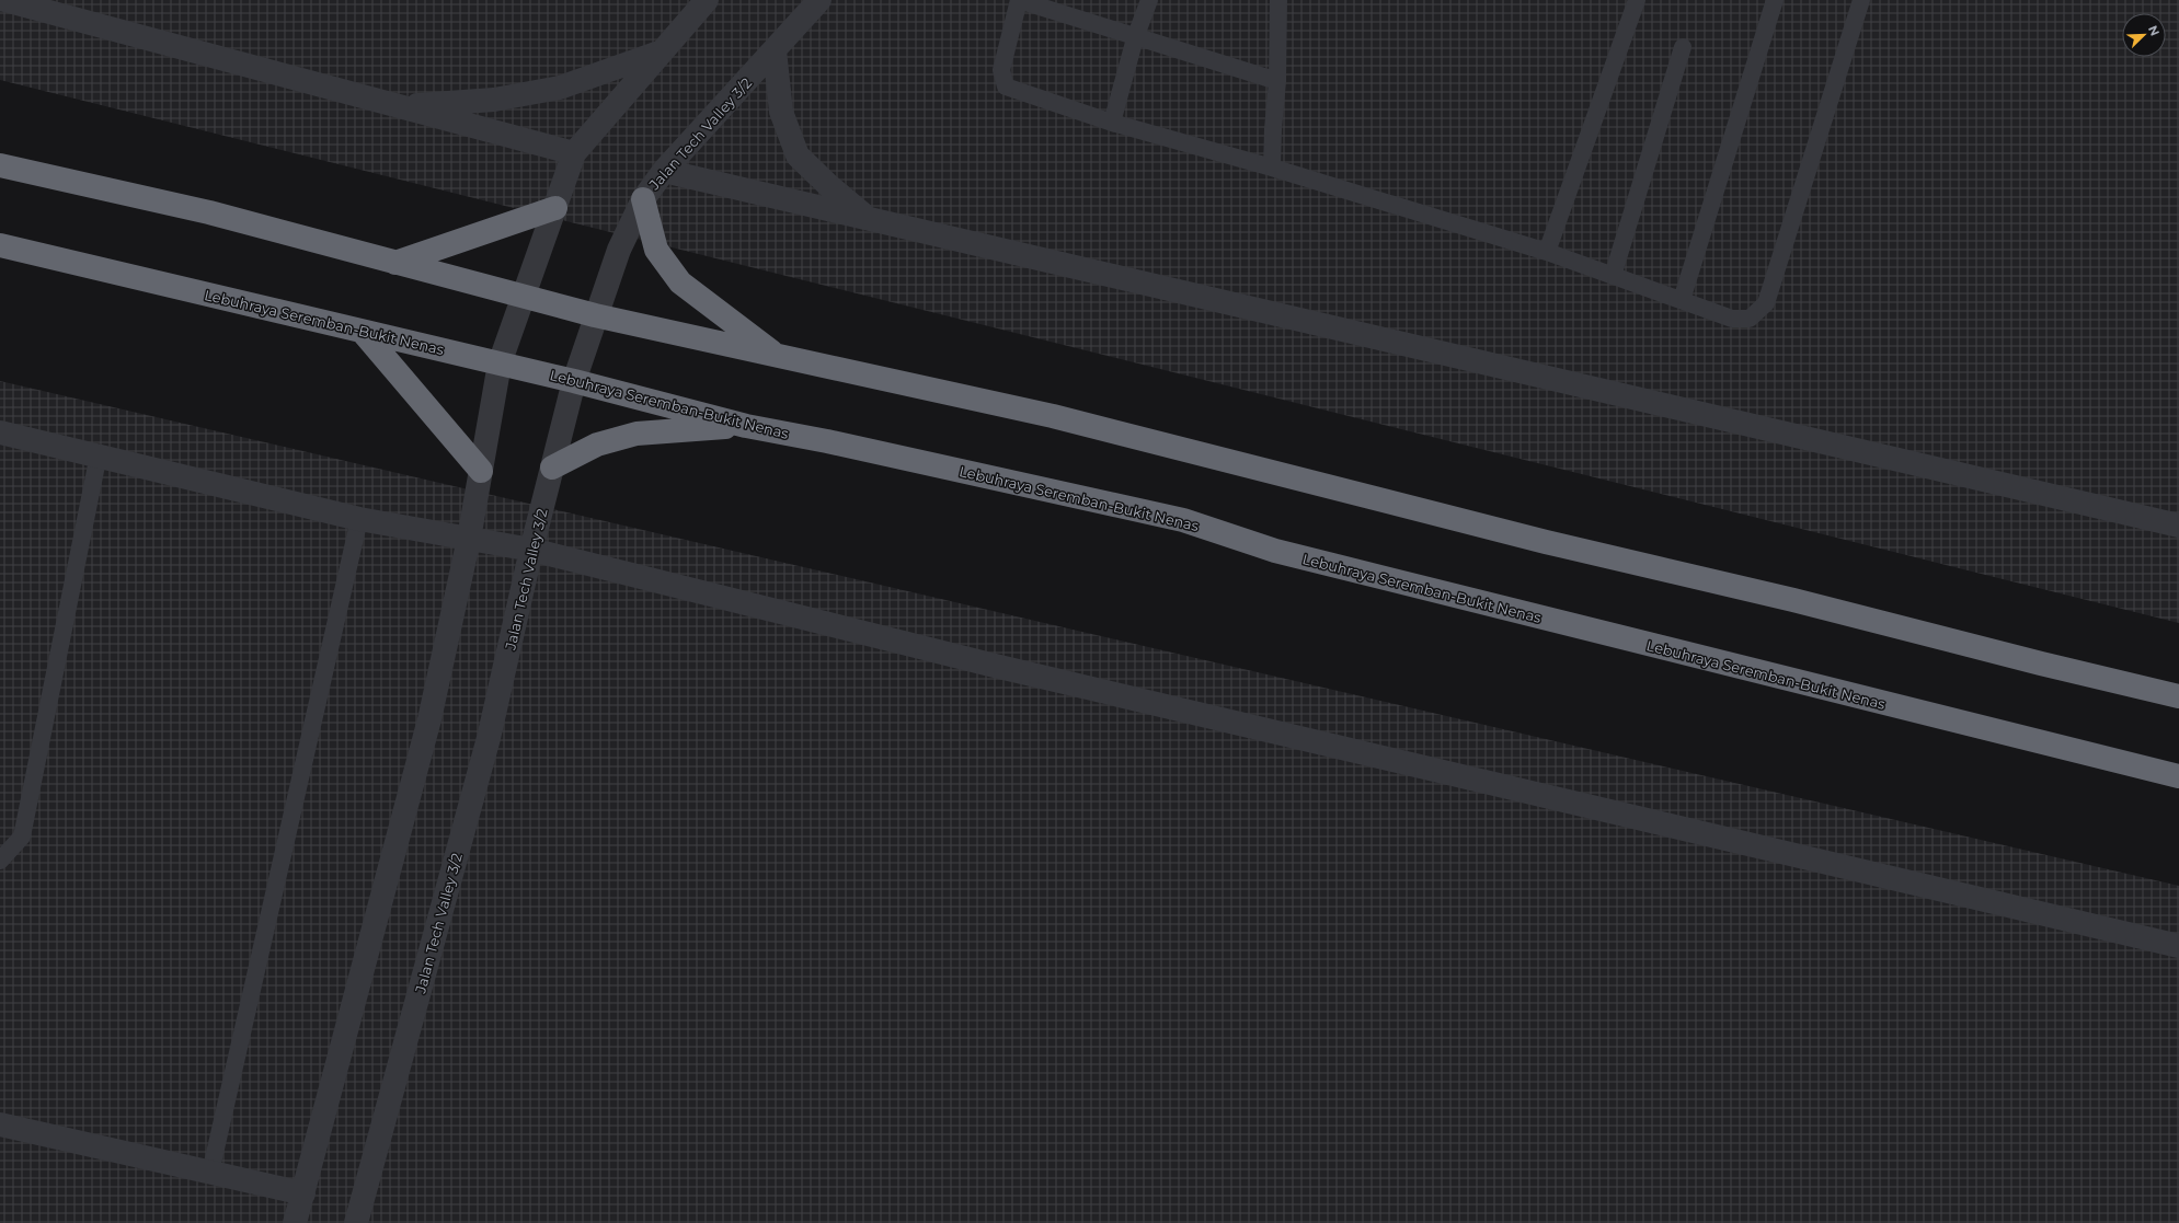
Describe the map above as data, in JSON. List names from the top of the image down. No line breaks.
{"streets":{"highway":["Lebuhraya Seremban-Bukit Nenas"],"street":["Jalan Tech Valley 3/2"]},"crossings":[["Jalan Tech Valley 3/2","Lebuhraya Seremban-Bukit Nenas"]],"north":"top right"}
